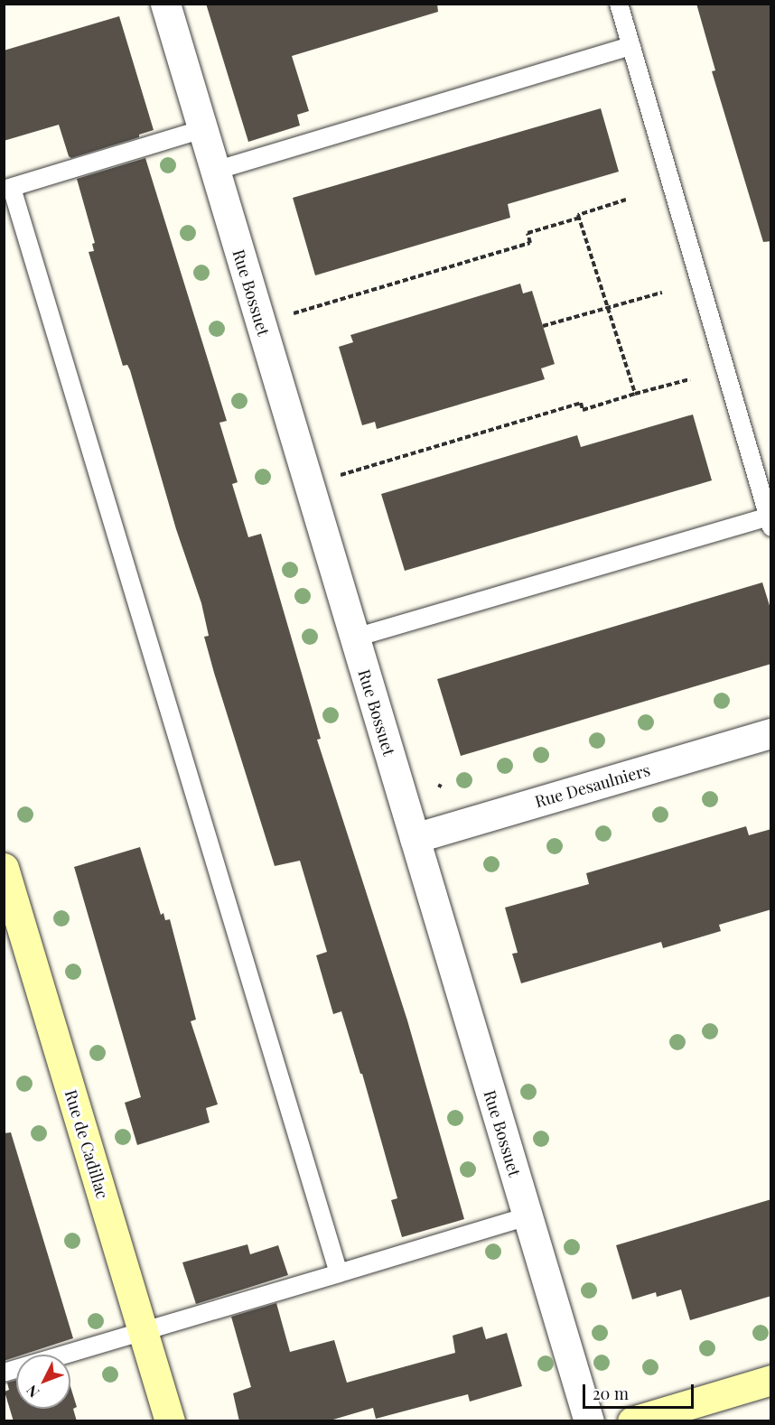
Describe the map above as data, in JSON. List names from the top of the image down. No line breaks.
{"streets":{"street":["Rue Bossuet","Rue Desaulniers","Rue de Cadillac"]},"crossings":[["Rue Bossuet","Rue Desaulniers"]],"scale_bar":"20 m","north":"bottom left"}
